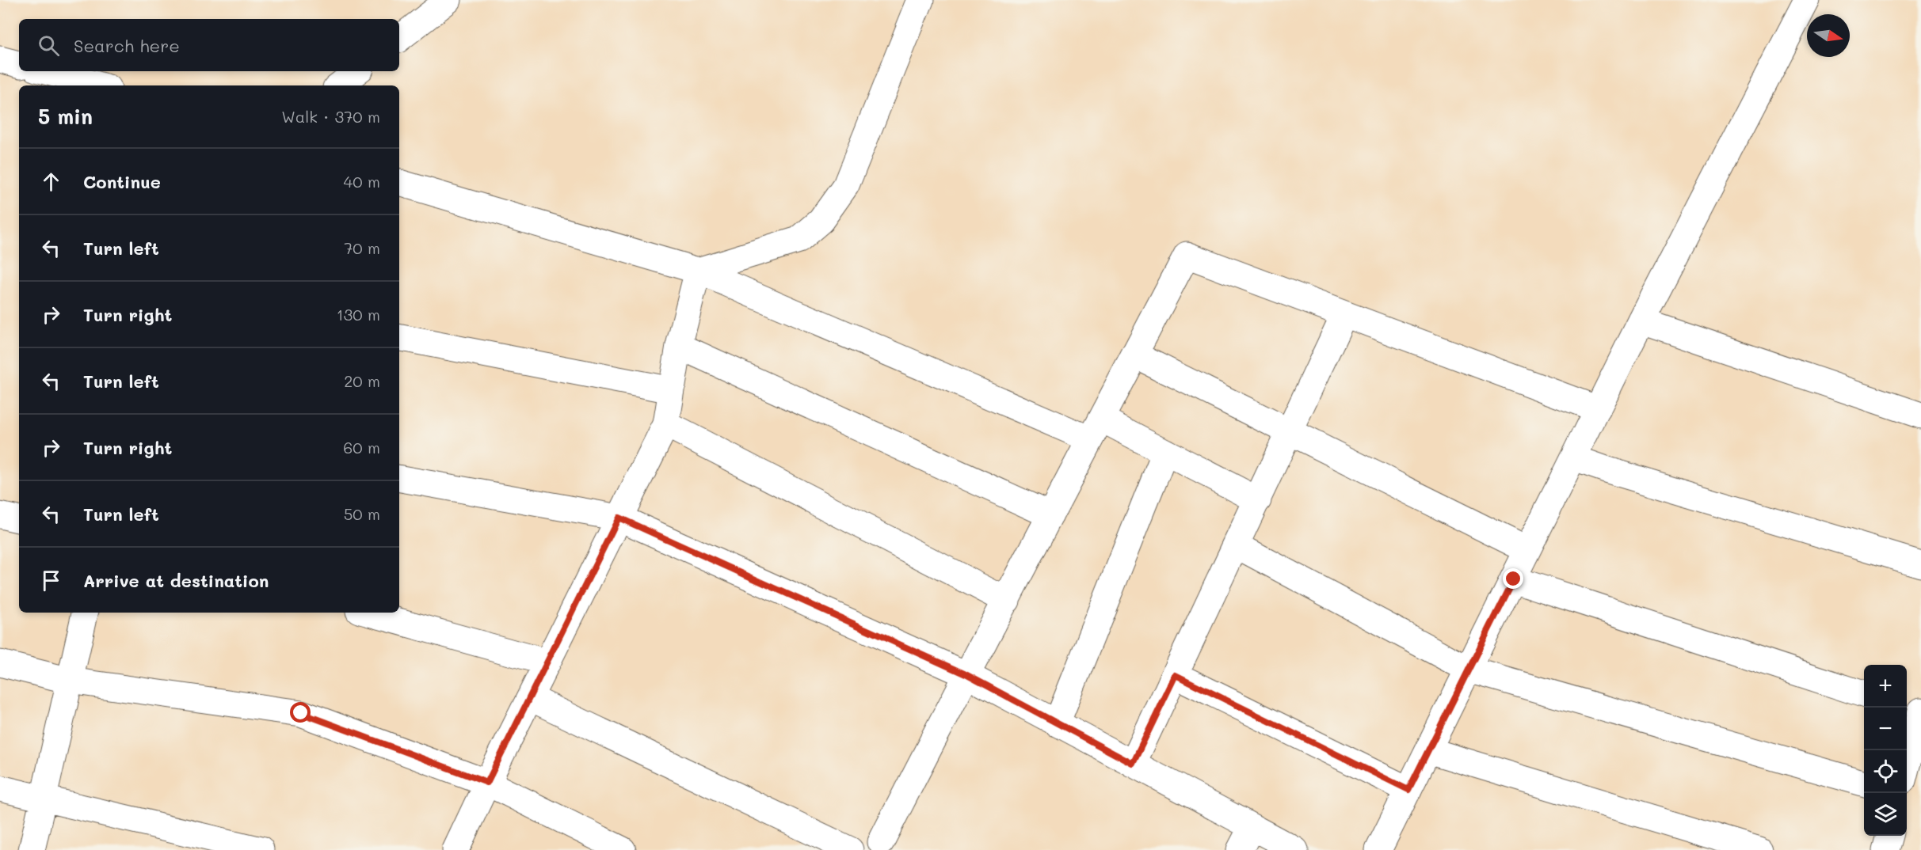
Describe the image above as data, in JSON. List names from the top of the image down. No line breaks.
{"north":"right","page":{"search":"Search here","heading":["5 min","Walk · 370 m"],"list":[["Continue","40 m"],["Turn left","70 m"],["Turn right","130 m"],["Turn left","20 m"],["Turn right","60 m"],["Turn left","50 m"],"Arrive at destination"],"map_buttons":["+","−"]}}
